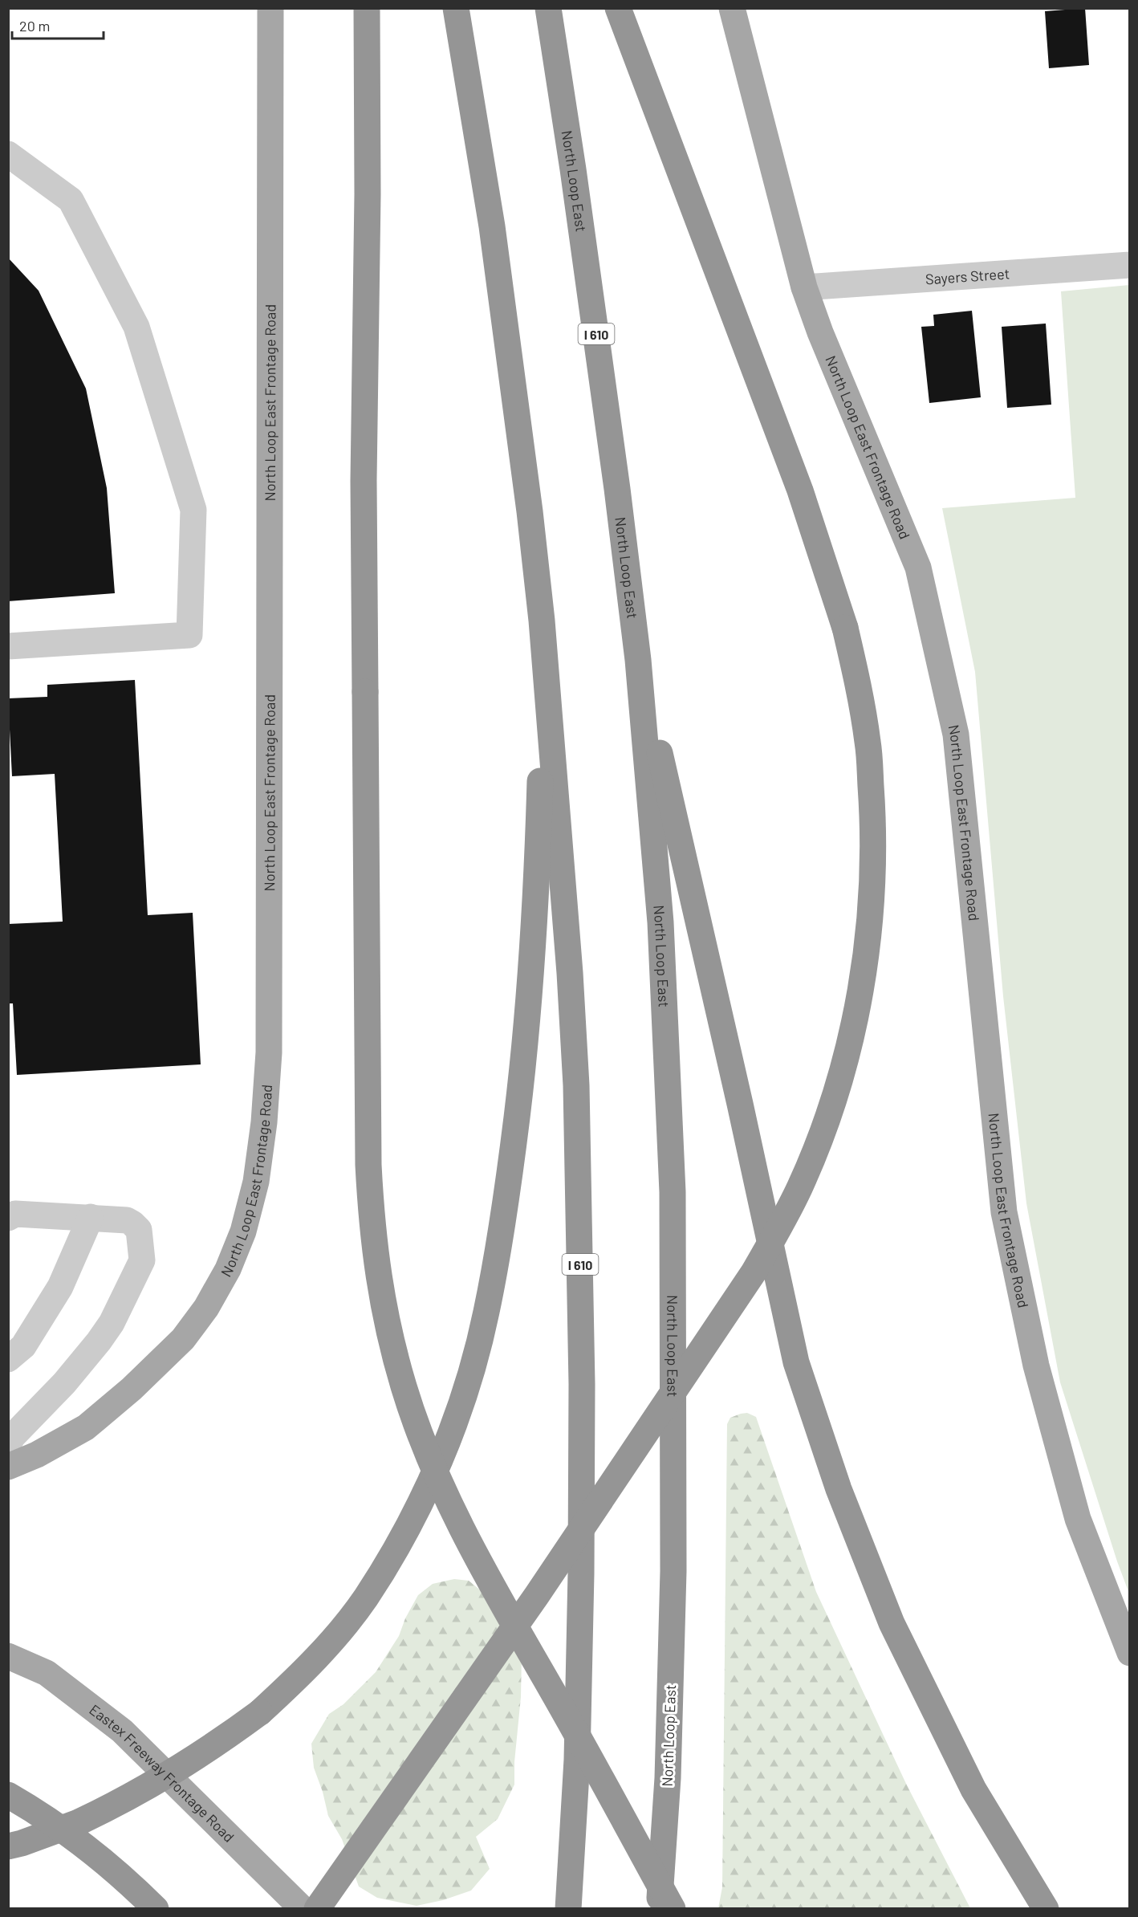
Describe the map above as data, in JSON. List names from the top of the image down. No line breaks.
{"streets":{"highway":["North Loop East","I 610"],"main road":["North Loop East Frontage Road","Eastex Freeway Frontage Road"],"street":["Sayers Street"]},"crossings":[["Sayers Street","North Loop East Frontage Road"]],"scale_bar":"20 m"}
